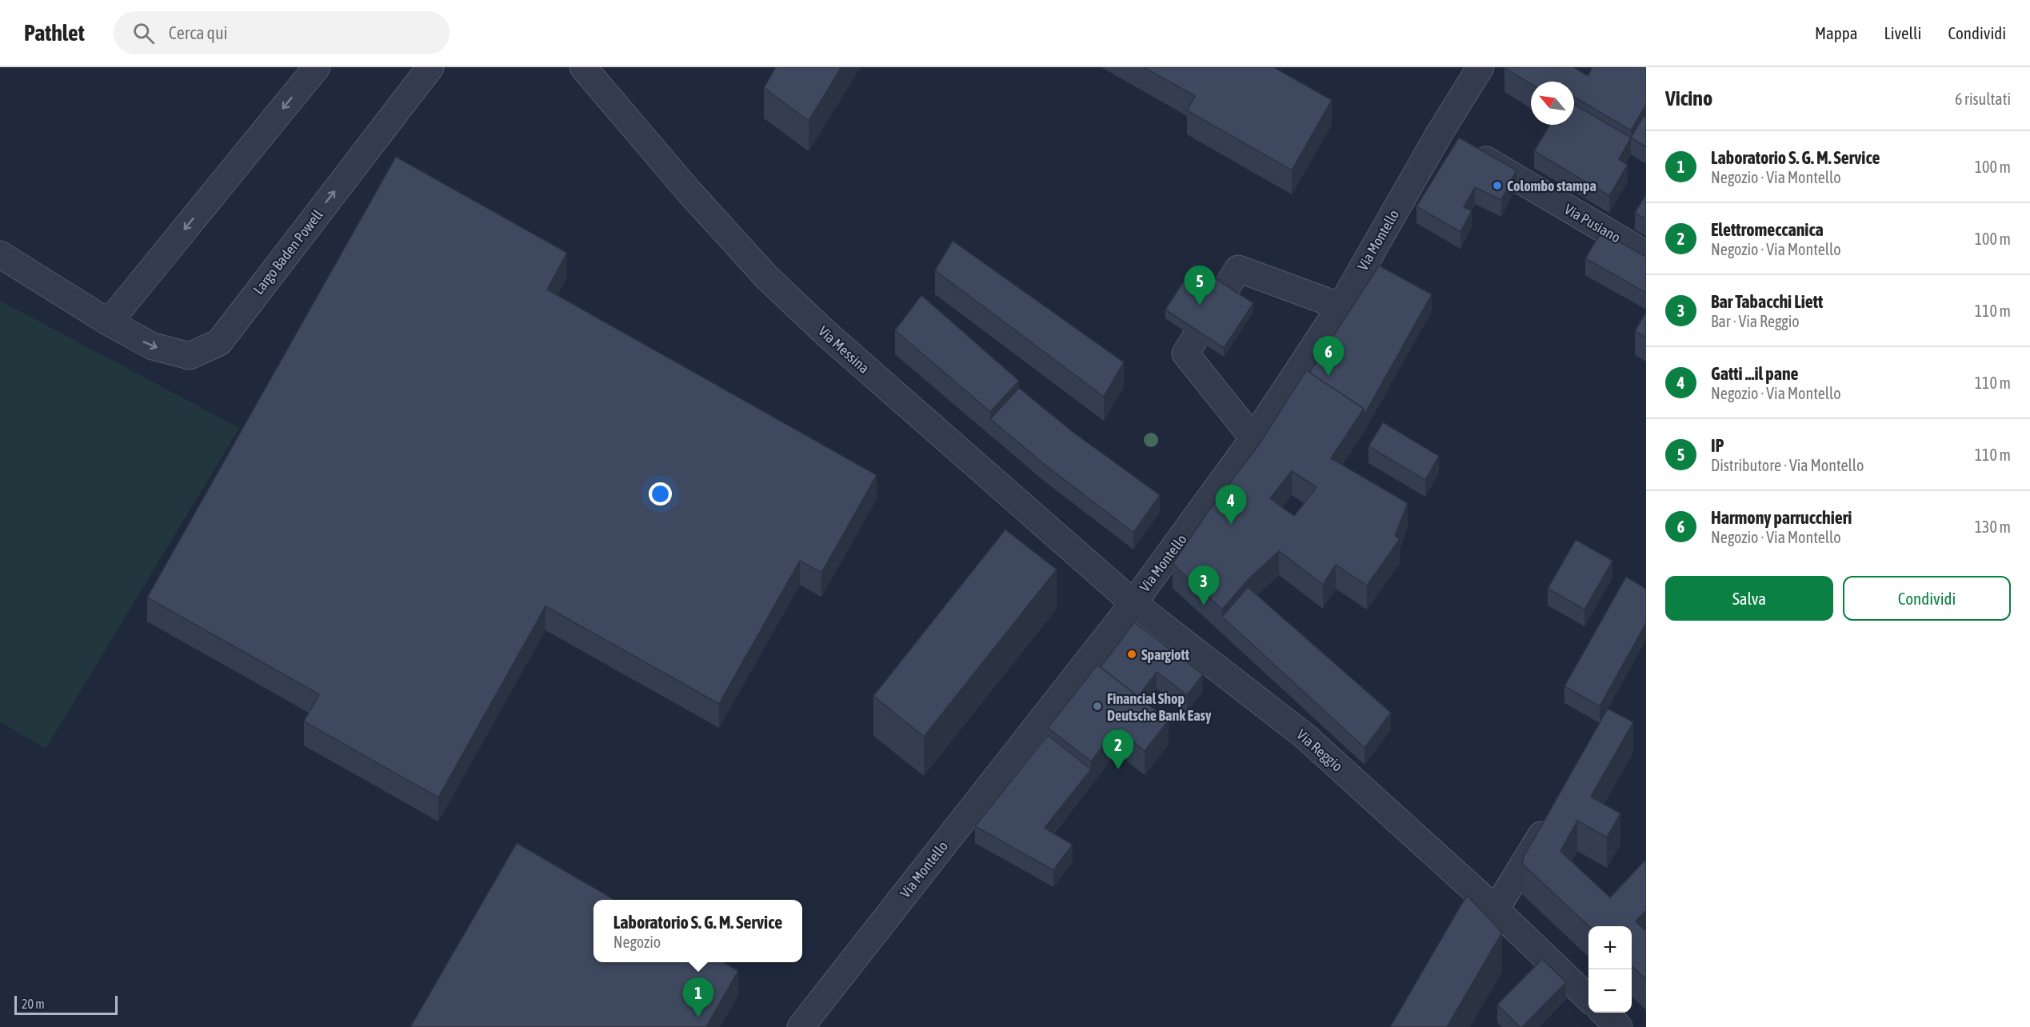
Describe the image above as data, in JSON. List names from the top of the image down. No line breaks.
{"streets":{"street":["Via Pusiano","Via Montello","Largo Baden Powell","Via Messina","Via Reggio"]},"crossings":[["Via Pusiano","Via Montello"],["Via Montello","Via Messina"],["Via Montello","Via Reggio"],["Via Messina","Via Reggio"]],"places":["Colombo stampa","Spargiott","Financial Shop Deutsche Bank Easy"],"scale_bar":"20 m","north":"top left","page":{"header":"Pathlet","search":"Cerca qui","nav":["Mappa","Livelli","Condividi"],"heading":["Vicino","6 risultati"],"list":[{"mark":"1","name":"Laboratorio S. G. M. Service","note":"Negozio · Via Montello","value":"100 m"},{"mark":"2","name":"Elettromeccanica","note":"Negozio · Via Montello","value":"100 m"},{"mark":"3","name":"Bar Tabacchi Liett","note":"Bar · Via Reggio","value":"110 m"},{"mark":"4","name":"Gatti ...il pane","note":"Negozio · Via Montello","value":"110 m"},{"mark":"5","name":"IP","note":"Distributore · Via Montello","value":"110 m"},{"mark":"6","name":"Harmony parrucchieri","note":"Negozio · Via Montello","value":"130 m"}],"pins":["5","6","4","3","2","1"],"buttons":["Salva","Condividi"],"popup":["Laboratorio S. G. M. Service","Negozio"],"map_buttons":["+","−"],"scale":"20 m"}}
